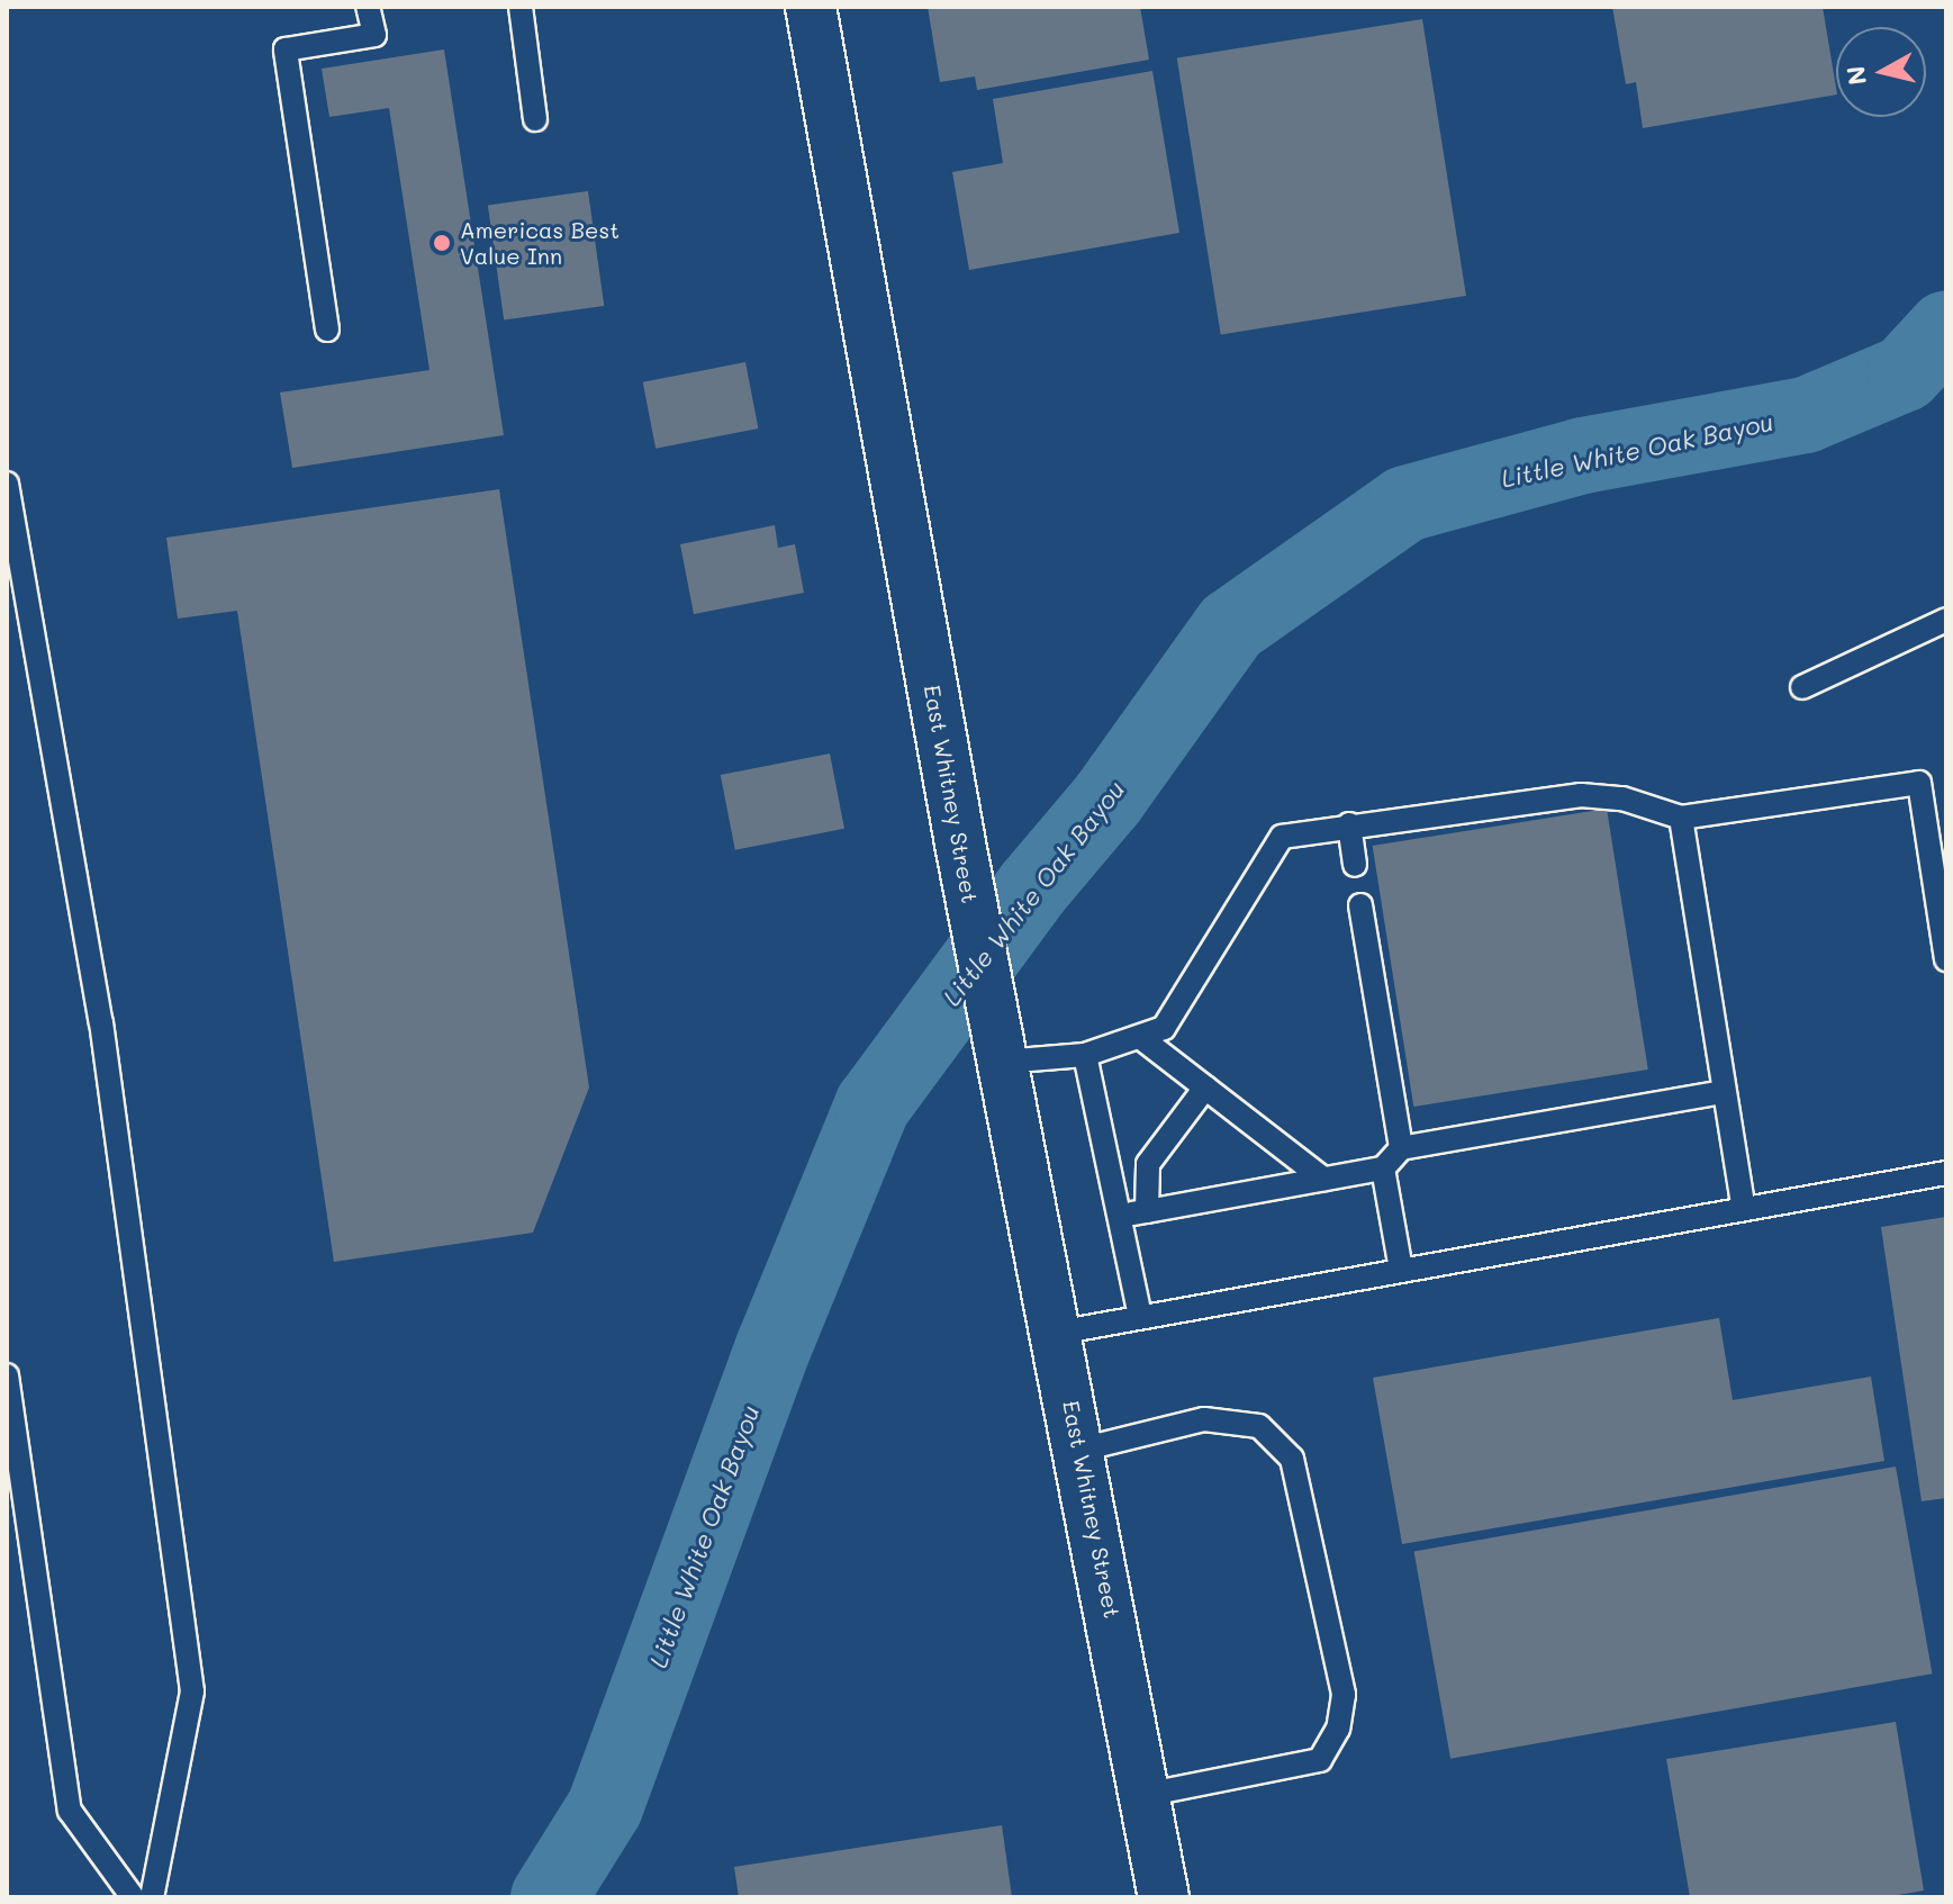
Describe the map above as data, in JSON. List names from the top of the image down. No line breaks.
{"streets":{"street":["East Whitney Street"]},"water":["Little White Oak Bayou"],"places":["Americas Best Value Inn"],"north":"left"}
